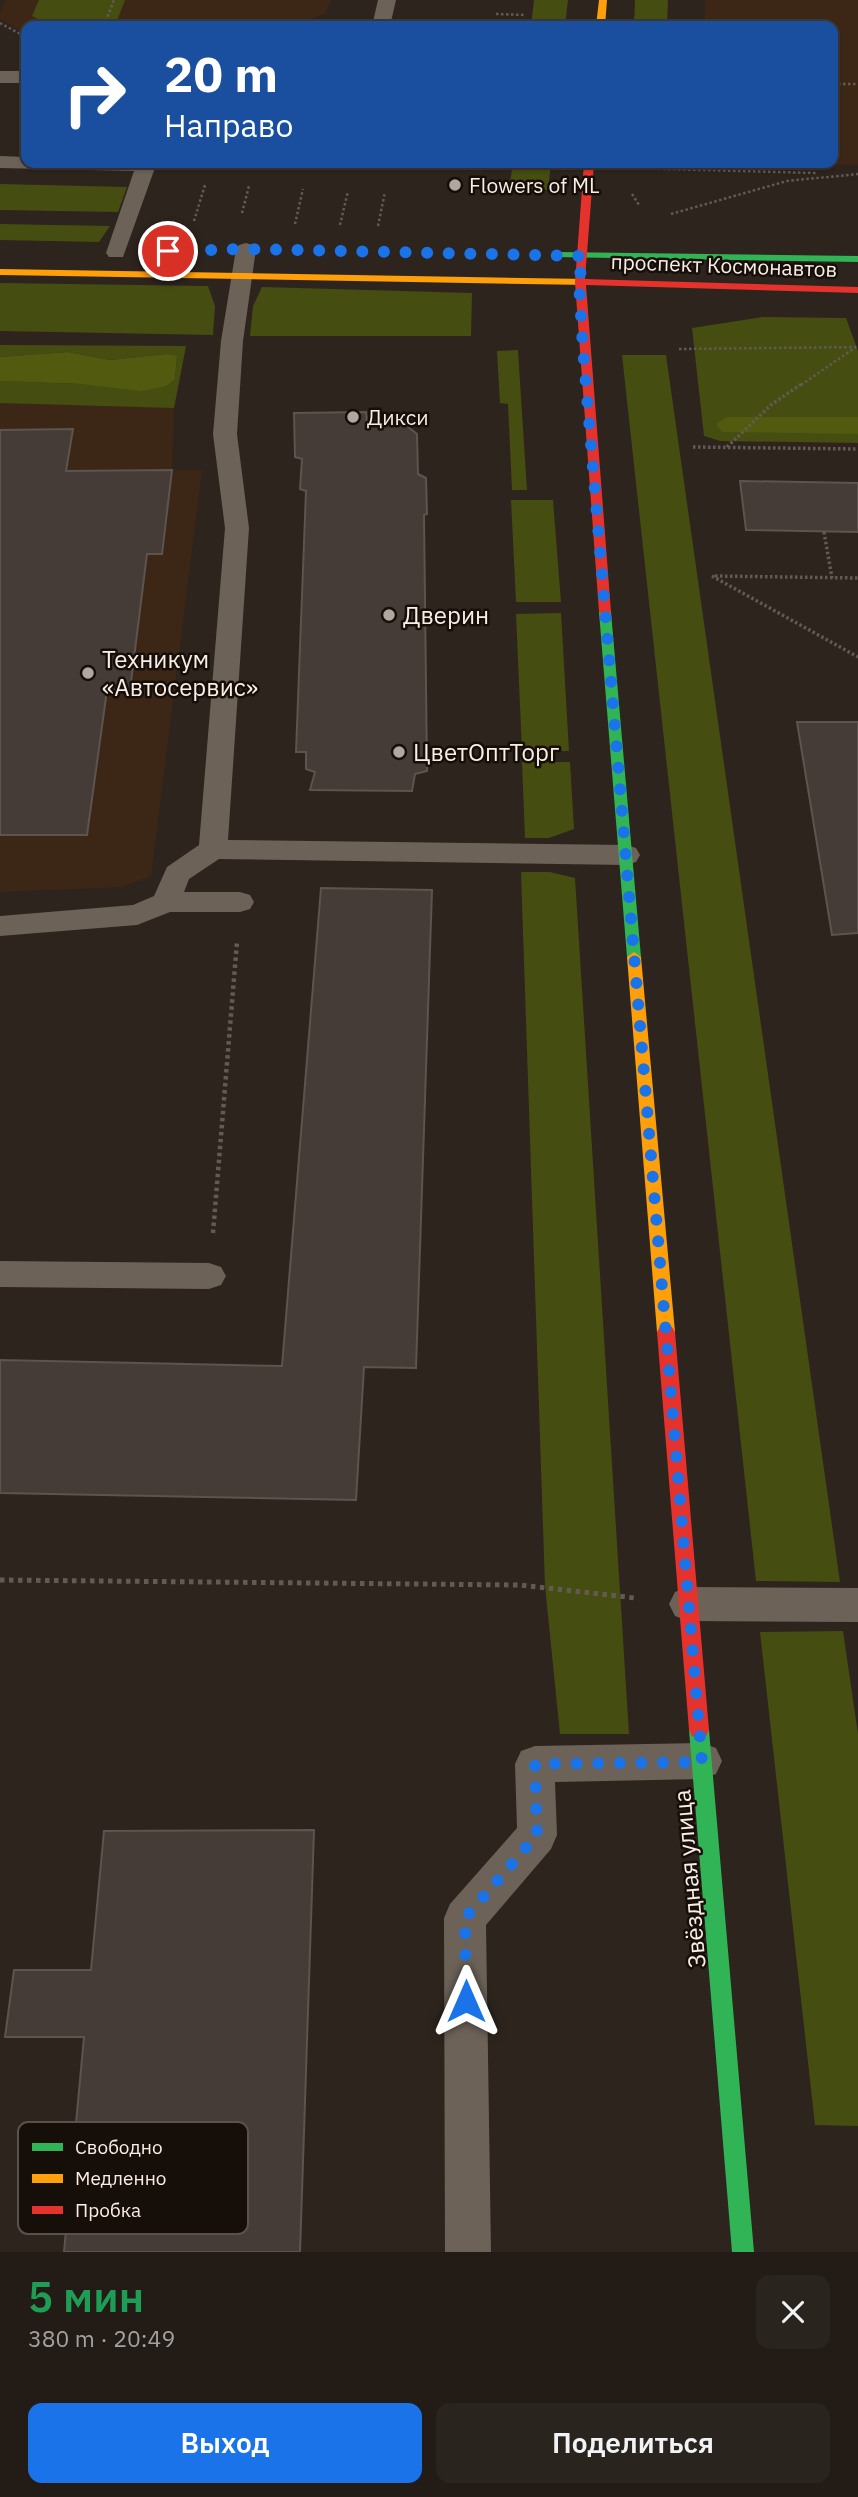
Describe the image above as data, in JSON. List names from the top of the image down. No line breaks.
{"streets":{"street":["проспект Космонавтов","Звёздная улица"]},"crossings":[["проспект Космонавтов","Звёздная улица"]],"places":["Flowers of ML","Дикси","Дверин","Техникум «Автосервис»","ЦветОптТорг"],"legend":["Свободно","Медленно","Пробка"],"page":{"turn":["20 m","Направо"],"heading":["5 мин","380 m · 20:49"],"buttons":["Выход","Поделиться"]}}
